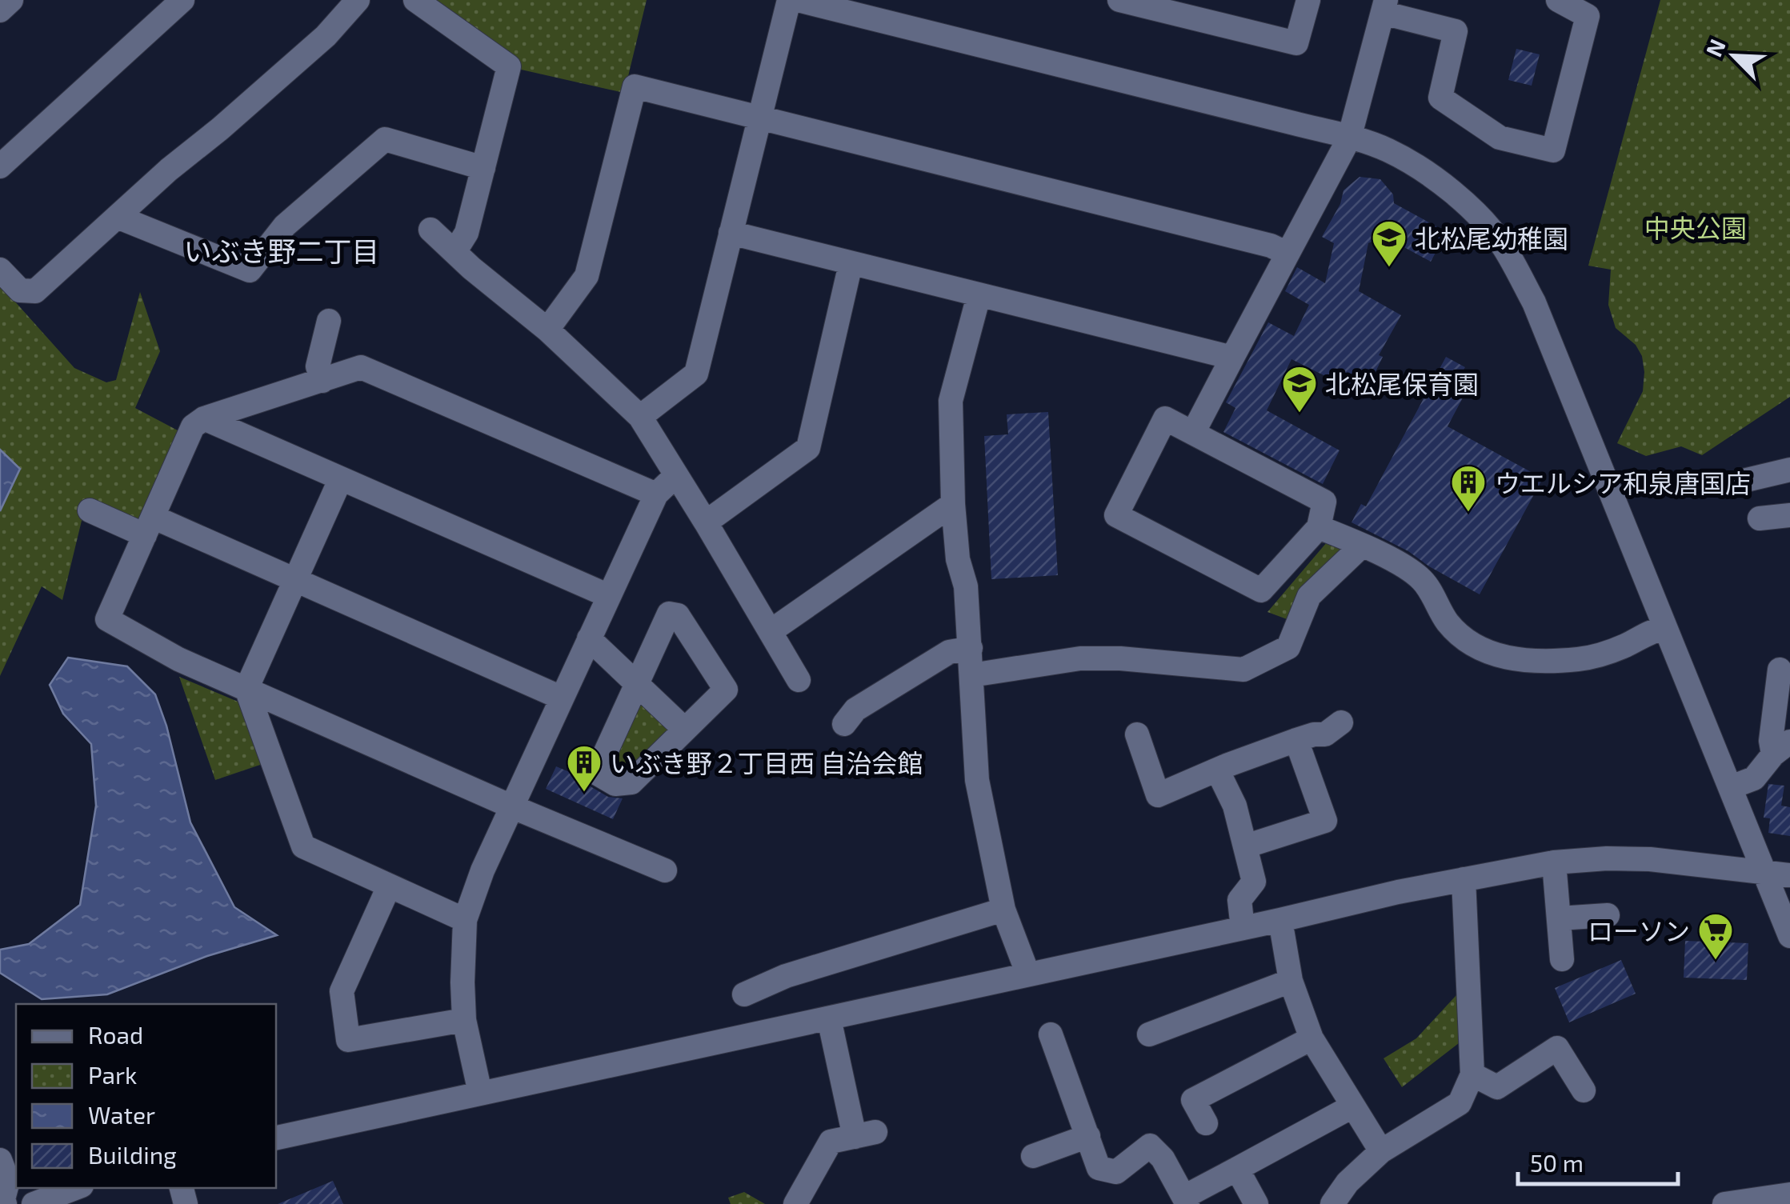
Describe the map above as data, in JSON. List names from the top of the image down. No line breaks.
{"districts":["いぶき野二丁目"],"parks":["中央公園"],"places":{"school or university":["北松尾幼稚園","北松尾保育園"],"building":["ウエルシア和泉唐国店","いぶき野２丁目西 自治会館"],"supermarket":["ローソン"]},"legend":["Road","Park","Water","Building"],"scale_bar":"50 m","north":"top left"}
